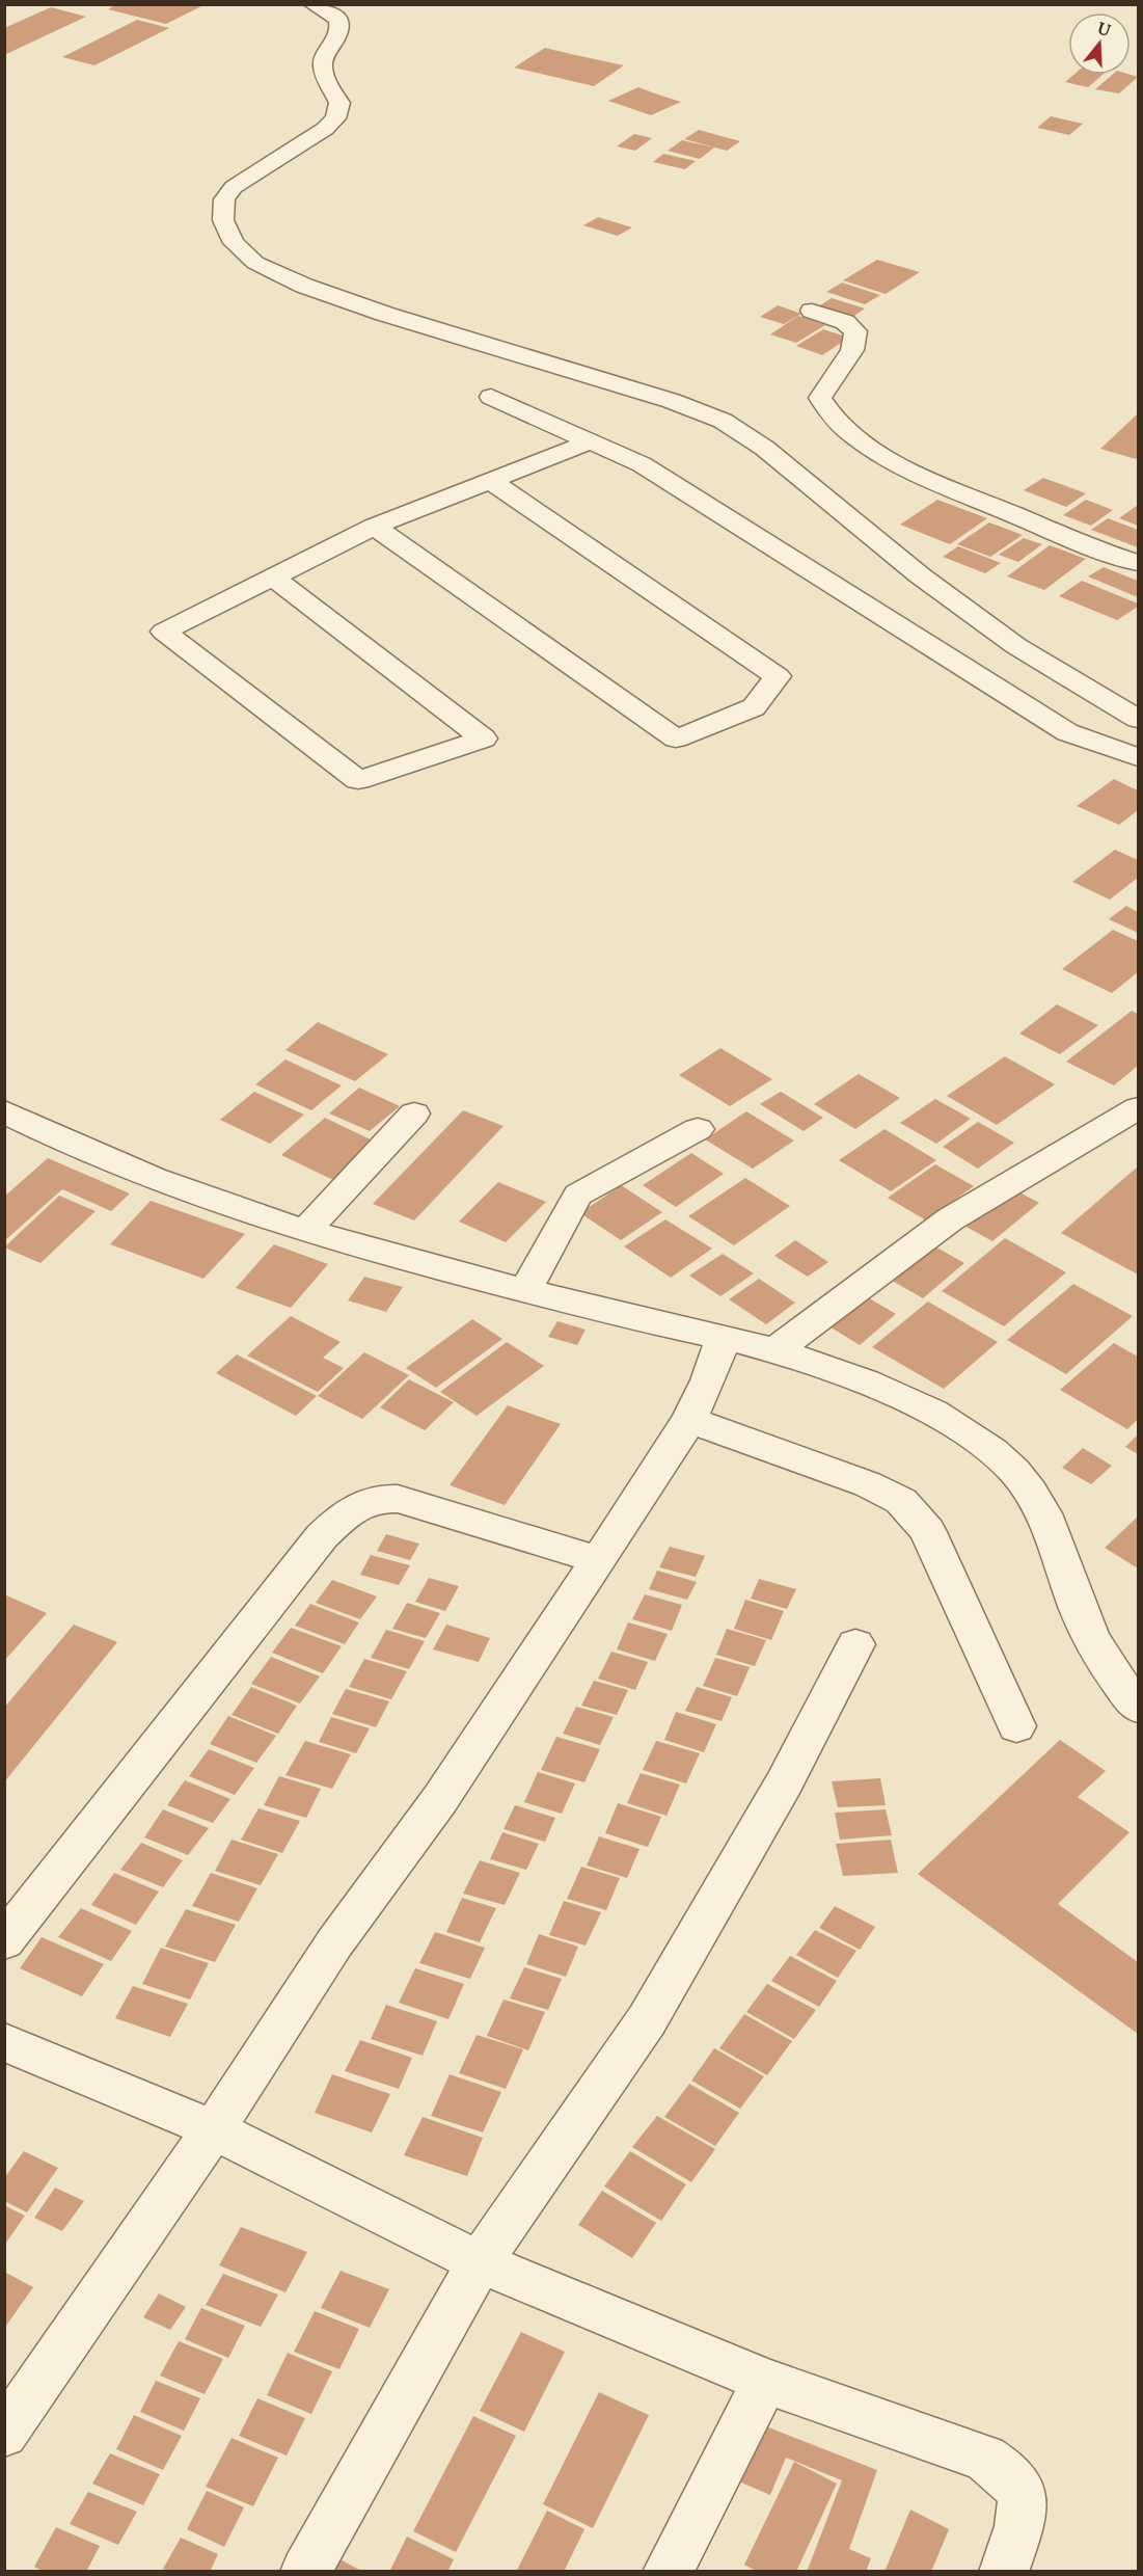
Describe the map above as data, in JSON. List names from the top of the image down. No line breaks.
{"north":"top"}
